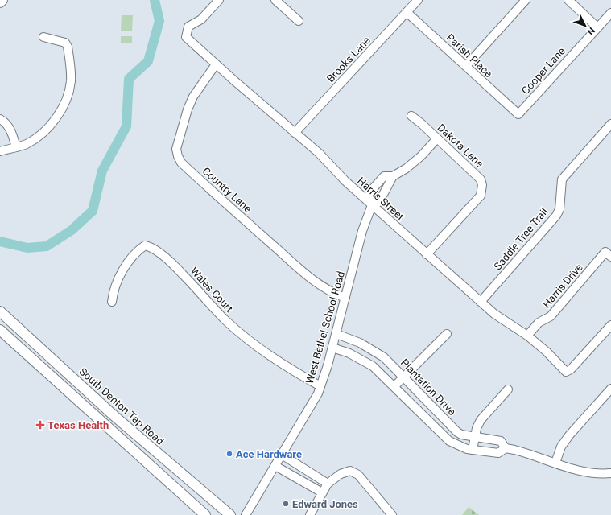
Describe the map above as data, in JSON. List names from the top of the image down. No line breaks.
{"streets":{"main road":["South Denton Tap Road"],"street":["Parish Place","Brooks Lane","Cooper Lane","Dakota Lane","Country Lane","Harris Street","Saddle Tree Trail","Harris Drive","Wales Court","West Bethel School Road","Plantation Drive"]},"crossings":[["Parish Place","Brooks Lane"],["Parish Place","Cooper Lane"],["Brooks Lane","Harris Street"],["Dakota Lane","Harris Street"],["Country Lane","Harris Street"],["Country Lane","West Bethel School Road"],["Harris Street","Saddle Tree Trail"],["Harris Street","Harris Drive"],["Harris Street","West Bethel School Road"],["Wales Court","West Bethel School Road"],["West Bethel School Road","Plantation Drive"]],"places":{"health":["Texas Health"],"other":["Ace Hardware","Edward Jones"]},"north":"bottom right"}
